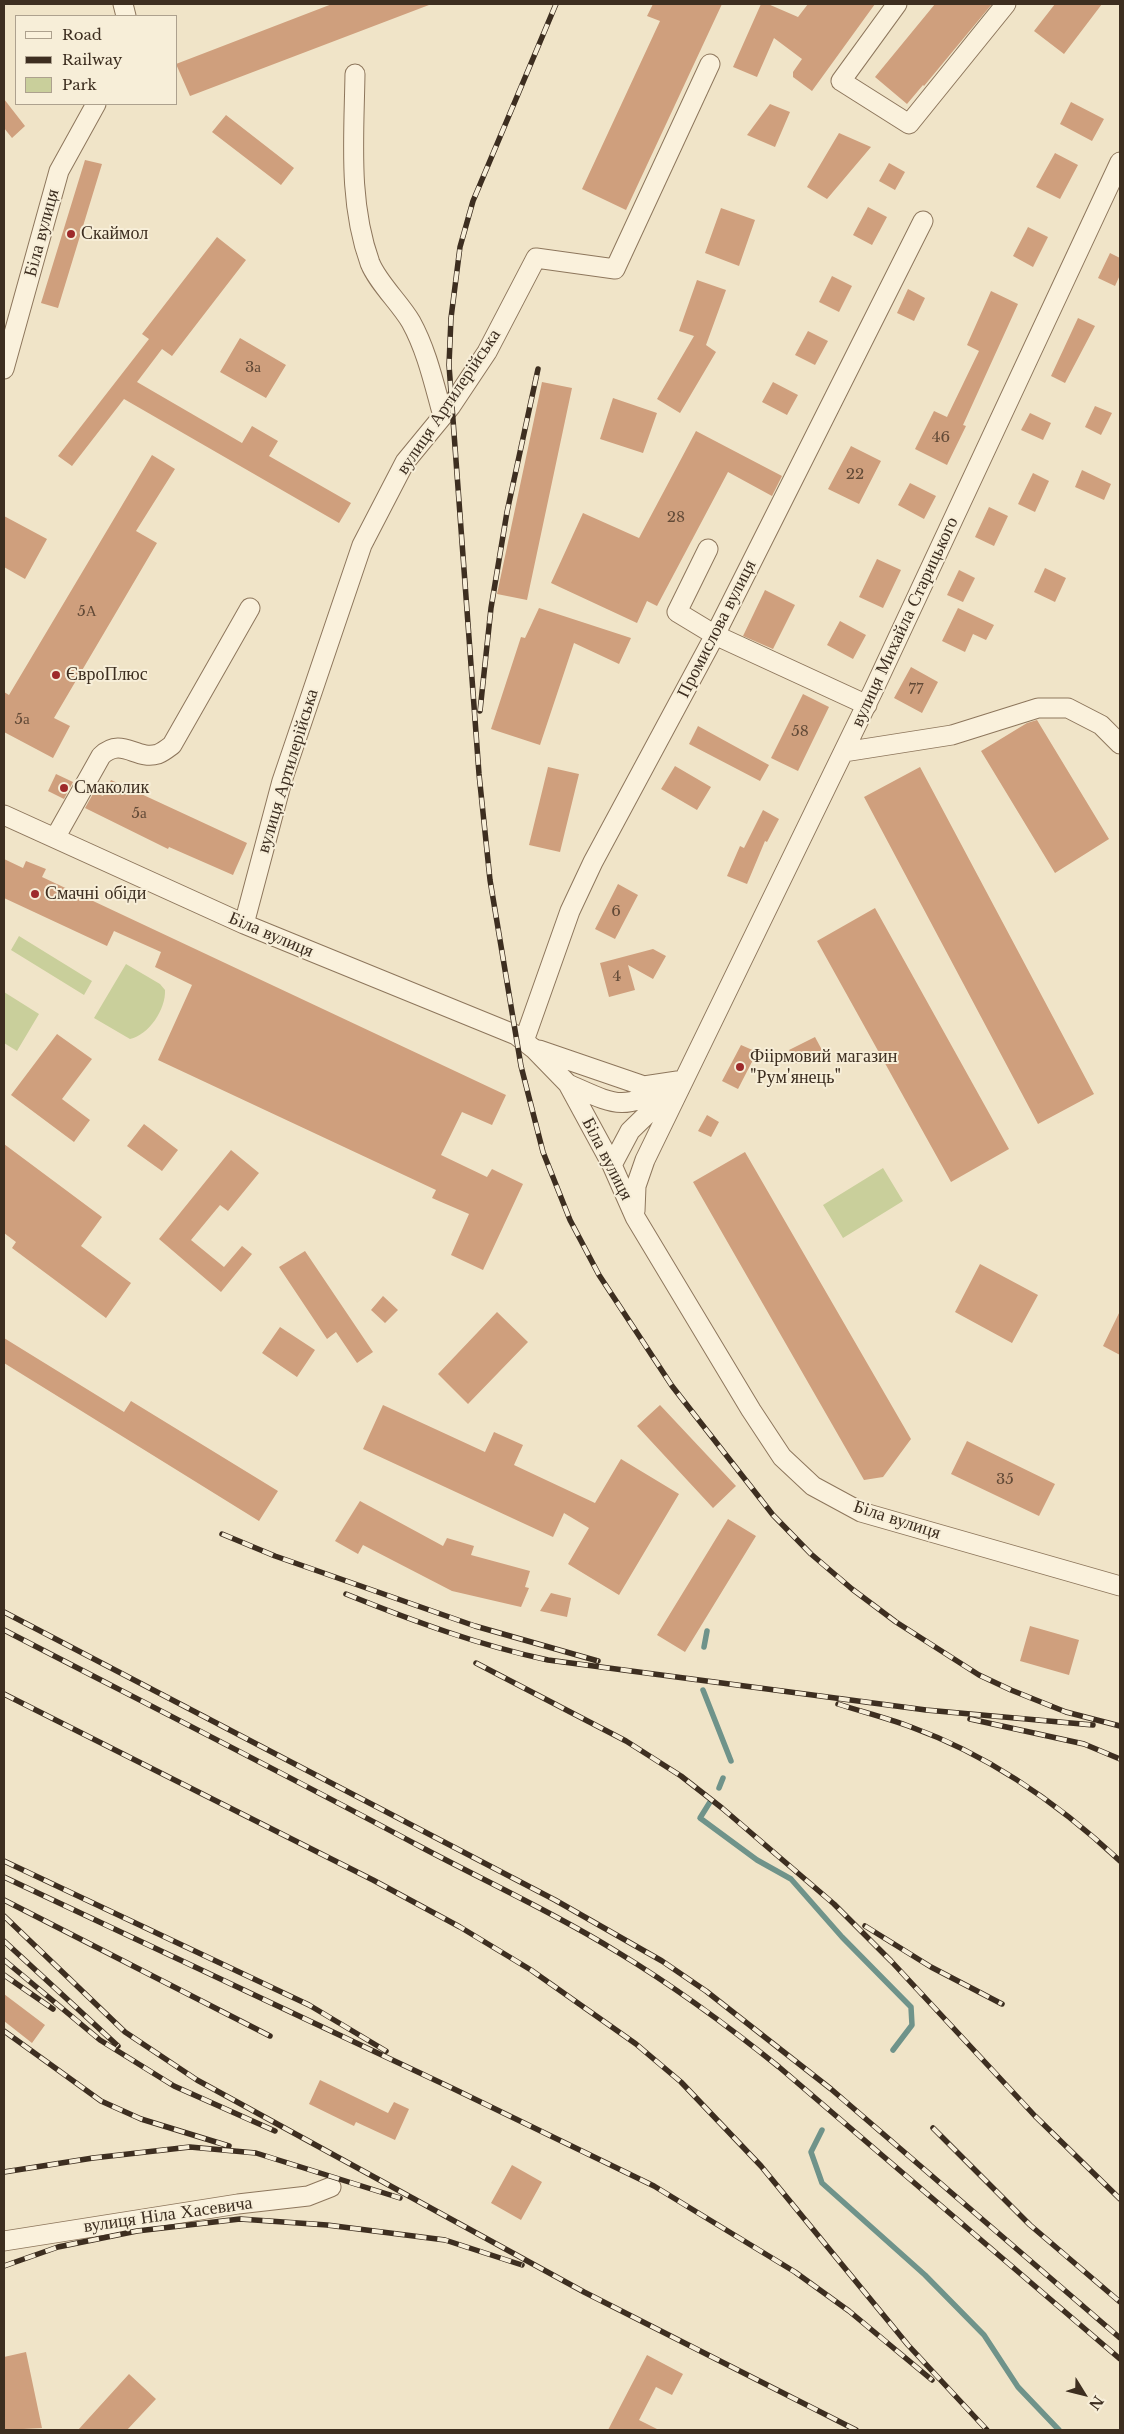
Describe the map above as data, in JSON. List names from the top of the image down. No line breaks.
{"streets":{"street":["Біла вулиця","вулиця Артилерійська","вулиця Михайла Старицького","Промислова вулиця","вулиця Ніла Хасевича"]},"crossings":[["Біла вулиця","вулиця Артилерійська"],["Біла вулиця","вулиця Михайла Старицького"],["Біла вулиця","Промислова вулиця"]],"places":["Скаймол","ЄвроПлюс","Смаколик","Смачні обіди","Фіірмовий магазин \"Рум'янець\""],"house_numbers":["3а","46","22","28","5А","77","5а","58","5а","6","4","35"],"legend":["Road","Railway","Park"],"north":"bottom right"}
